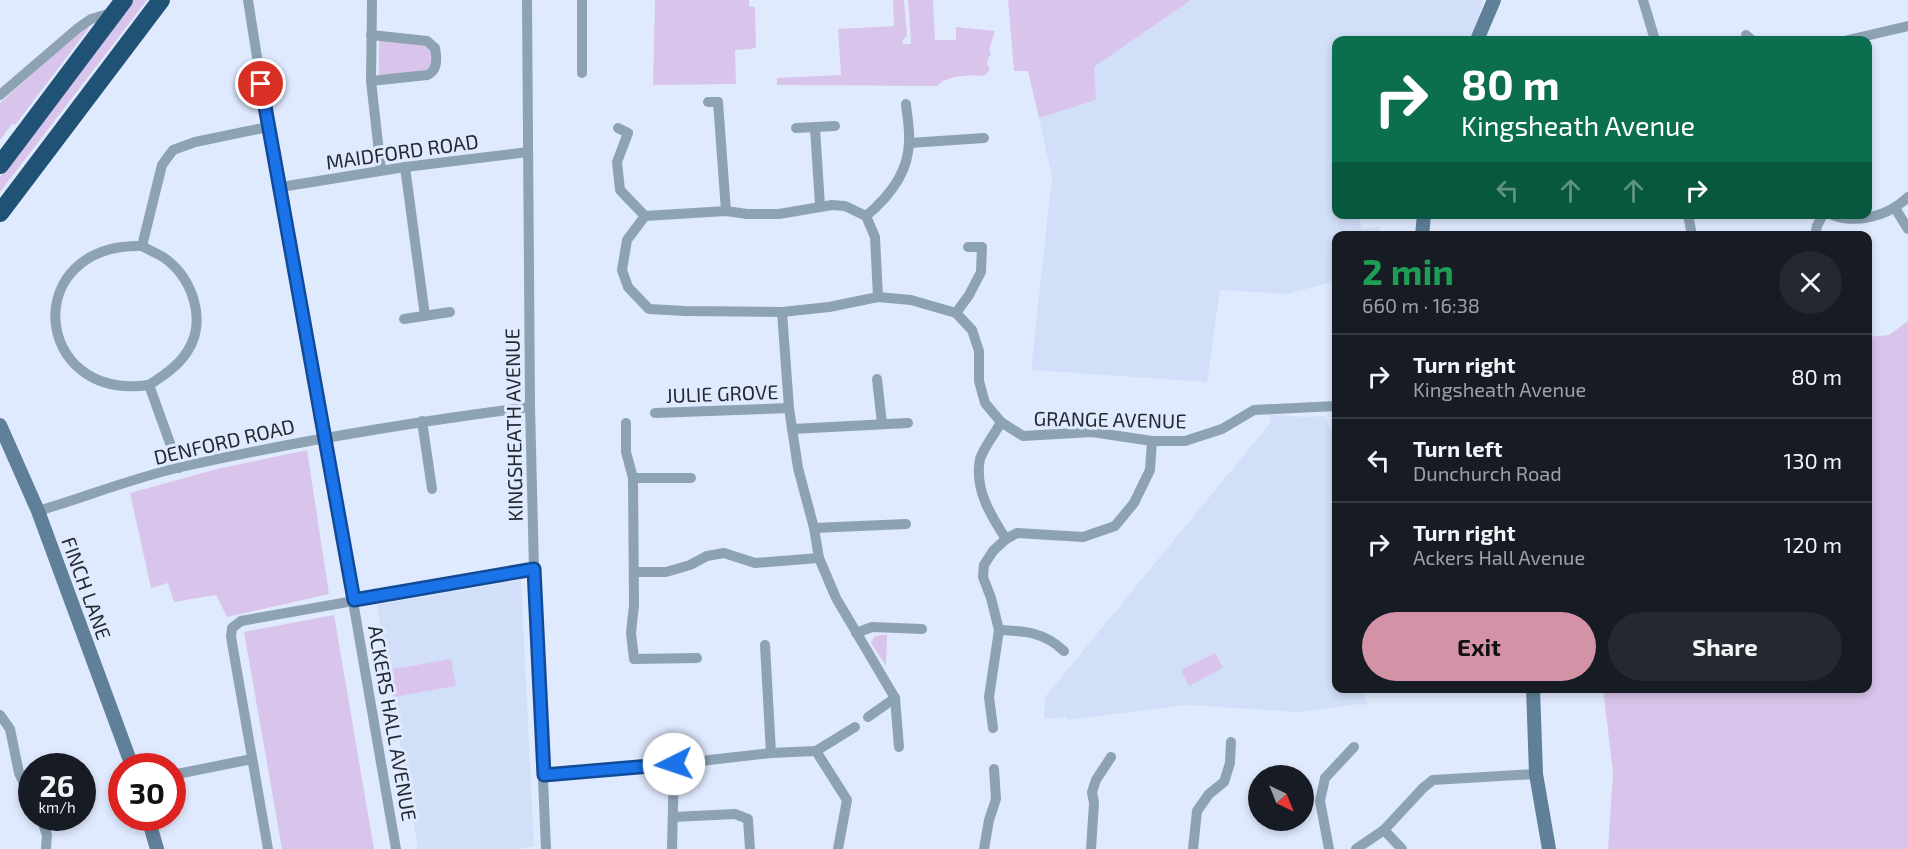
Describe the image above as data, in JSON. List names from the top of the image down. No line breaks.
{"streets":{"street":["MAIDFORD ROAD","JULIE GROVE","GRANGE AVENUE","KINGSHEATH AVENUE","DENFORD ROAD","FINCH LANE","ACKERS HALL AVENUE"]},"crossings":[["MAIDFORD ROAD","KINGSHEATH AVENUE"],["MAIDFORD ROAD","ACKERS HALL AVENUE"],["KINGSHEATH AVENUE","DENFORD ROAD"],["DENFORD ROAD","FINCH LANE"],["DENFORD ROAD","ACKERS HALL AVENUE"]],"north":"bottom right","page":{"turn":["80 m","Kingsheath Avenue"],"heading":["2 min","660 m · 16:38"],"list":[{"name":"Turn right","note":"Kingsheath Avenue","value":"80 m"},{"name":"Turn left","note":"Dunchurch Road","value":"130 m"},{"name":"Turn right","note":"Ackers Hall Avenue","value":"120 m"}],"buttons":["Exit","Share"],"speed":"26 km/h","limit":"30"}}
